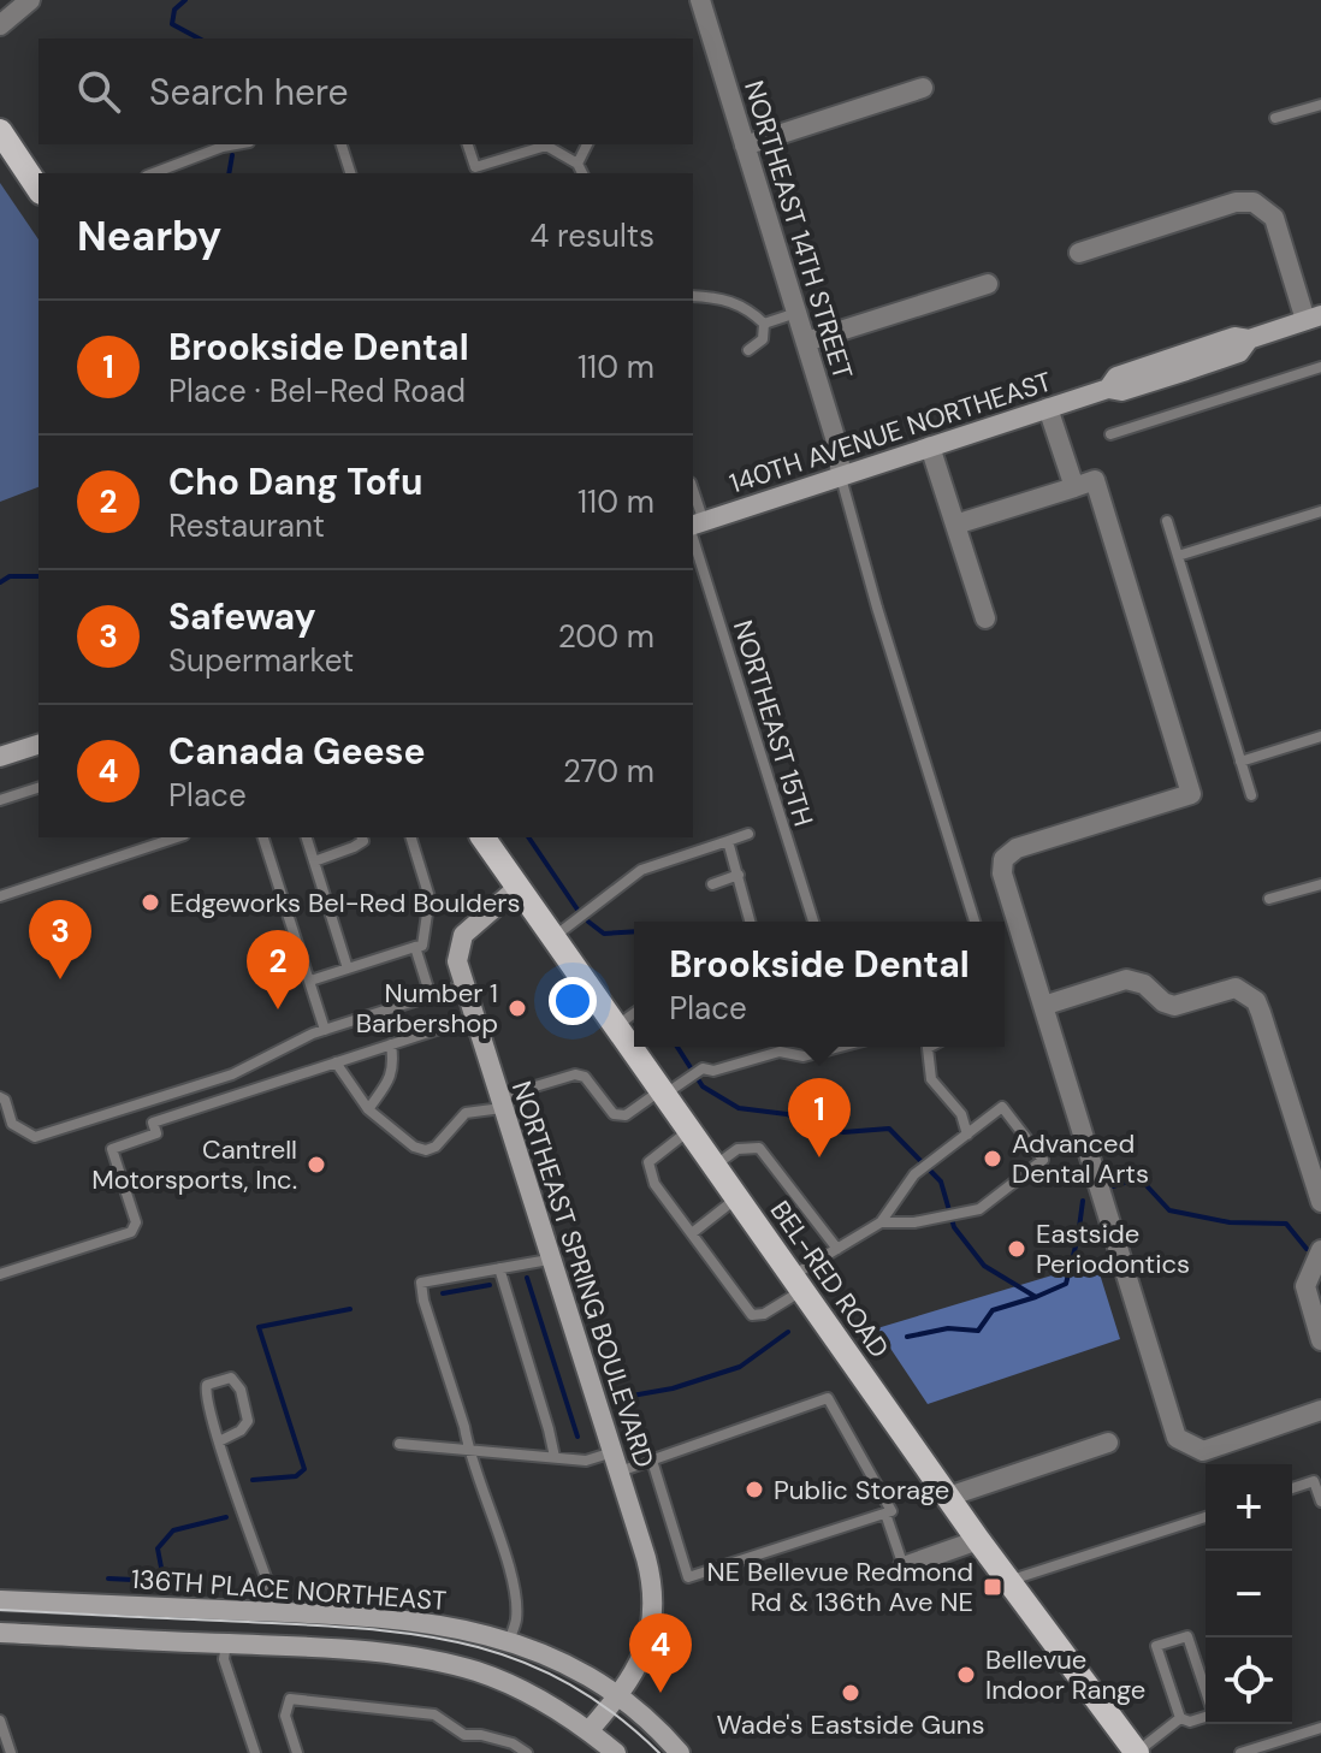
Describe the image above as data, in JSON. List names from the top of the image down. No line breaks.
{"streets":{"main road":["BEL-RED ROAD"],"street":["NORTHEAST 14TH STREET","140TH AVENUE NORTHEAST","NORTHEAST SPRING BOULEVARD","136TH PLACE NORTHEAST"],"lane":["NORTHEAST 15TH"]},"crossings":[["NORTHEAST 14TH STREET","140TH AVENUE NORTHEAST"],["140TH AVENUE NORTHEAST","NORTHEAST 15TH"],["NORTHEAST SPRING BOULEVARD","BEL-RED ROAD"],["NORTHEAST SPRING BOULEVARD","136TH PLACE NORTHEAST"]],"places":{"other":["Edgeworks Bel-Red Boulders","Number 1 Barbershop","Advanced Dental Arts","Cantrell Motorsports, Inc.","Eastside Periodontics","Public Storage","Bellevue Indoor Range","Wade's Eastside Guns"],"transit":["NE Bellevue Redmond Rd & 136th Ave NE"]},"page":{"search":"Search here","heading":["Nearby","4 results"],"list":[{"mark":"1","name":"Brookside Dental","note":"Place · Bel-Red Road","value":"110 m"},{"mark":"2","name":"Cho Dang Tofu","note":"Restaurant","value":"110 m"},{"mark":"3","name":"Safeway","note":"Supermarket","value":"200 m"},{"mark":"4","name":"Canada Geese","note":"Place","value":"270 m"}],"pins":["3","2","1","4"],"popup":["Brookside Dental","Place"],"map_buttons":["+","−"]}}
